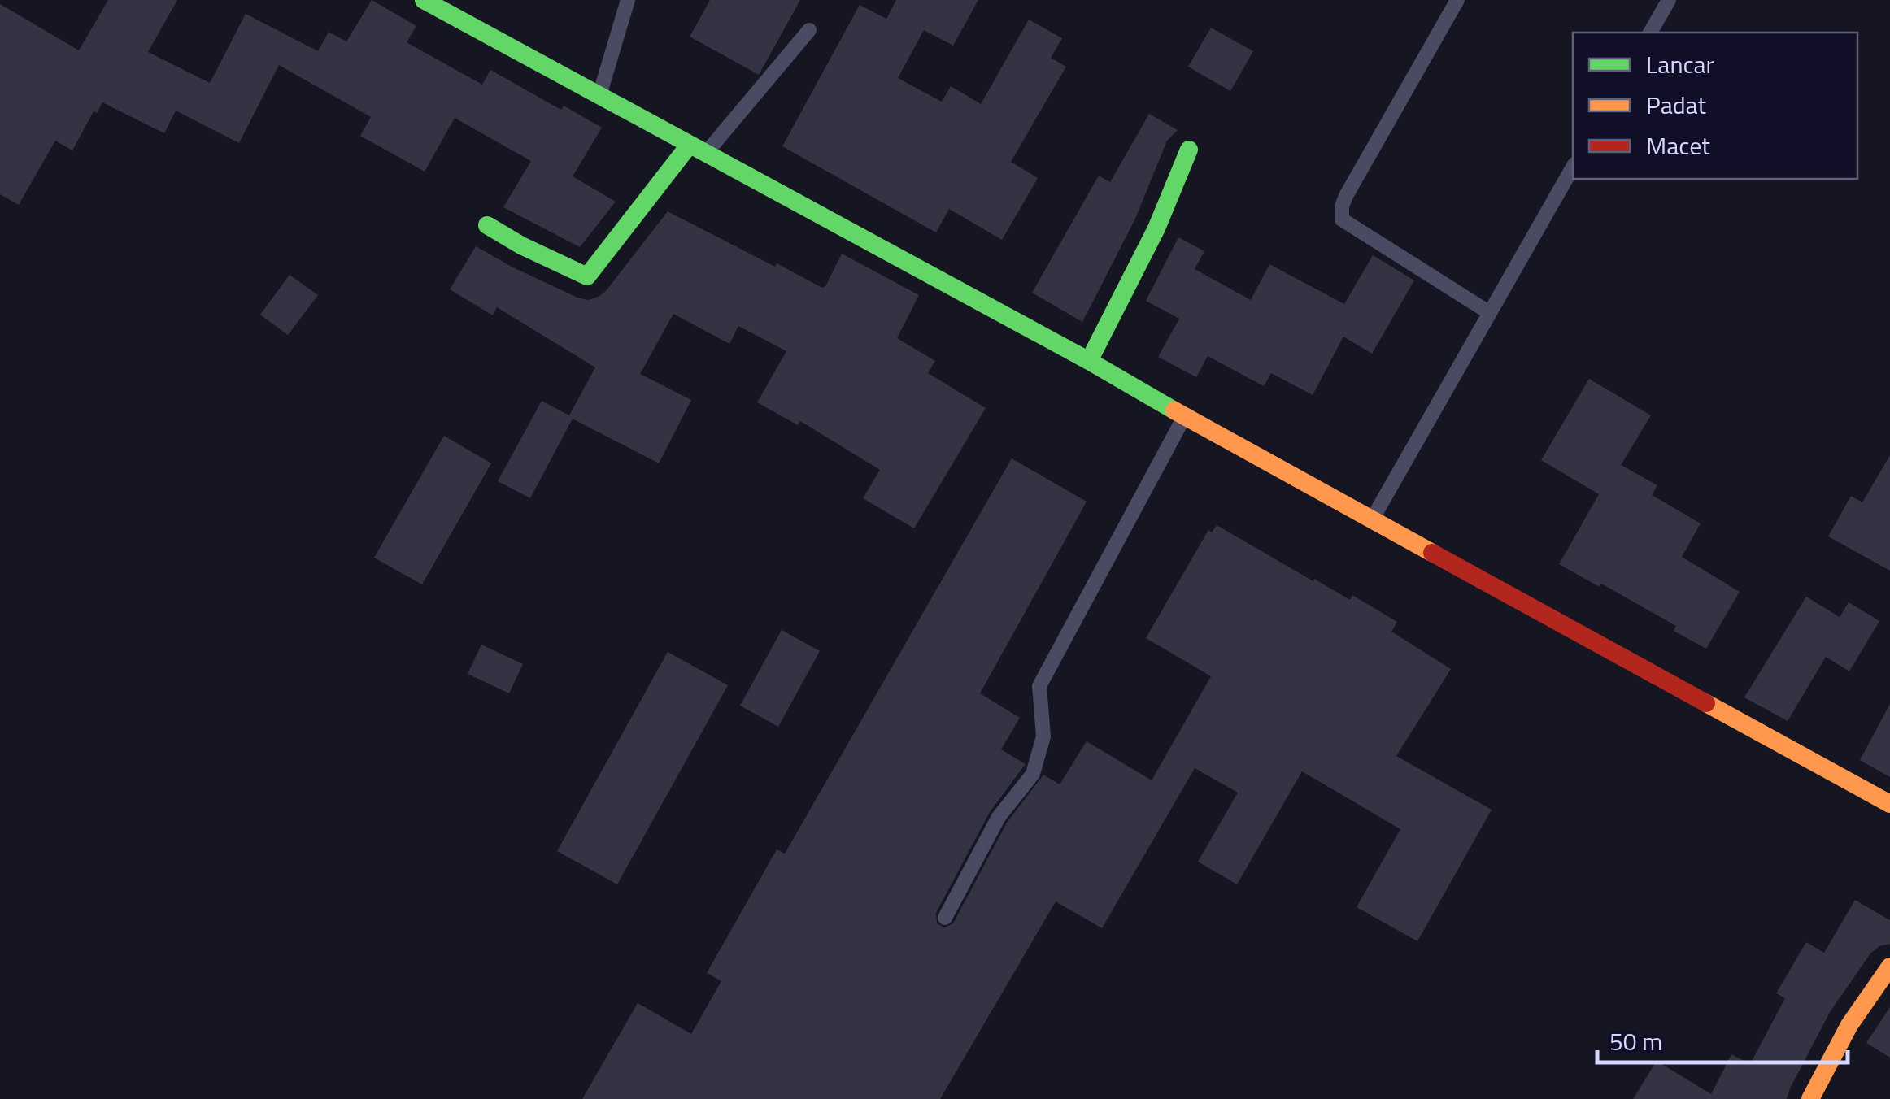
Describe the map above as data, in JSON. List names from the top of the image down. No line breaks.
{"legend":["Lancar","Padat","Macet"],"scale_bar":"50 m"}
